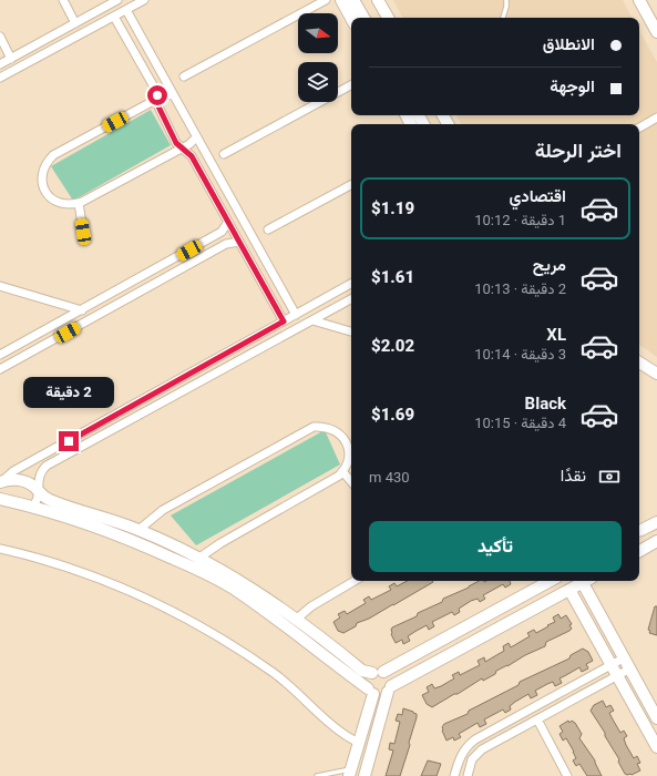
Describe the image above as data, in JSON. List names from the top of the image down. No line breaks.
{"north":"right","page":{"banner":["الانطلاق","الوجهة"],"heading":"اختر الرحلة","list":[{"name":"اقتصادي","note":"1 دقيقة · 10:12","value":"$1.19"},{"name":"مريح","note":"2 دقيقة · 10:13","value":"$1.61"},{"name":"XL","note":"3 دقيقة · 10:14","value":"$2.02"},{"name":"Black","note":"4 دقيقة · 10:15","value":"$1.69"}],"bubble":"2 دقيقة","pay":["نقدًا","430 m"],"buttons":"تأكيد"}}
